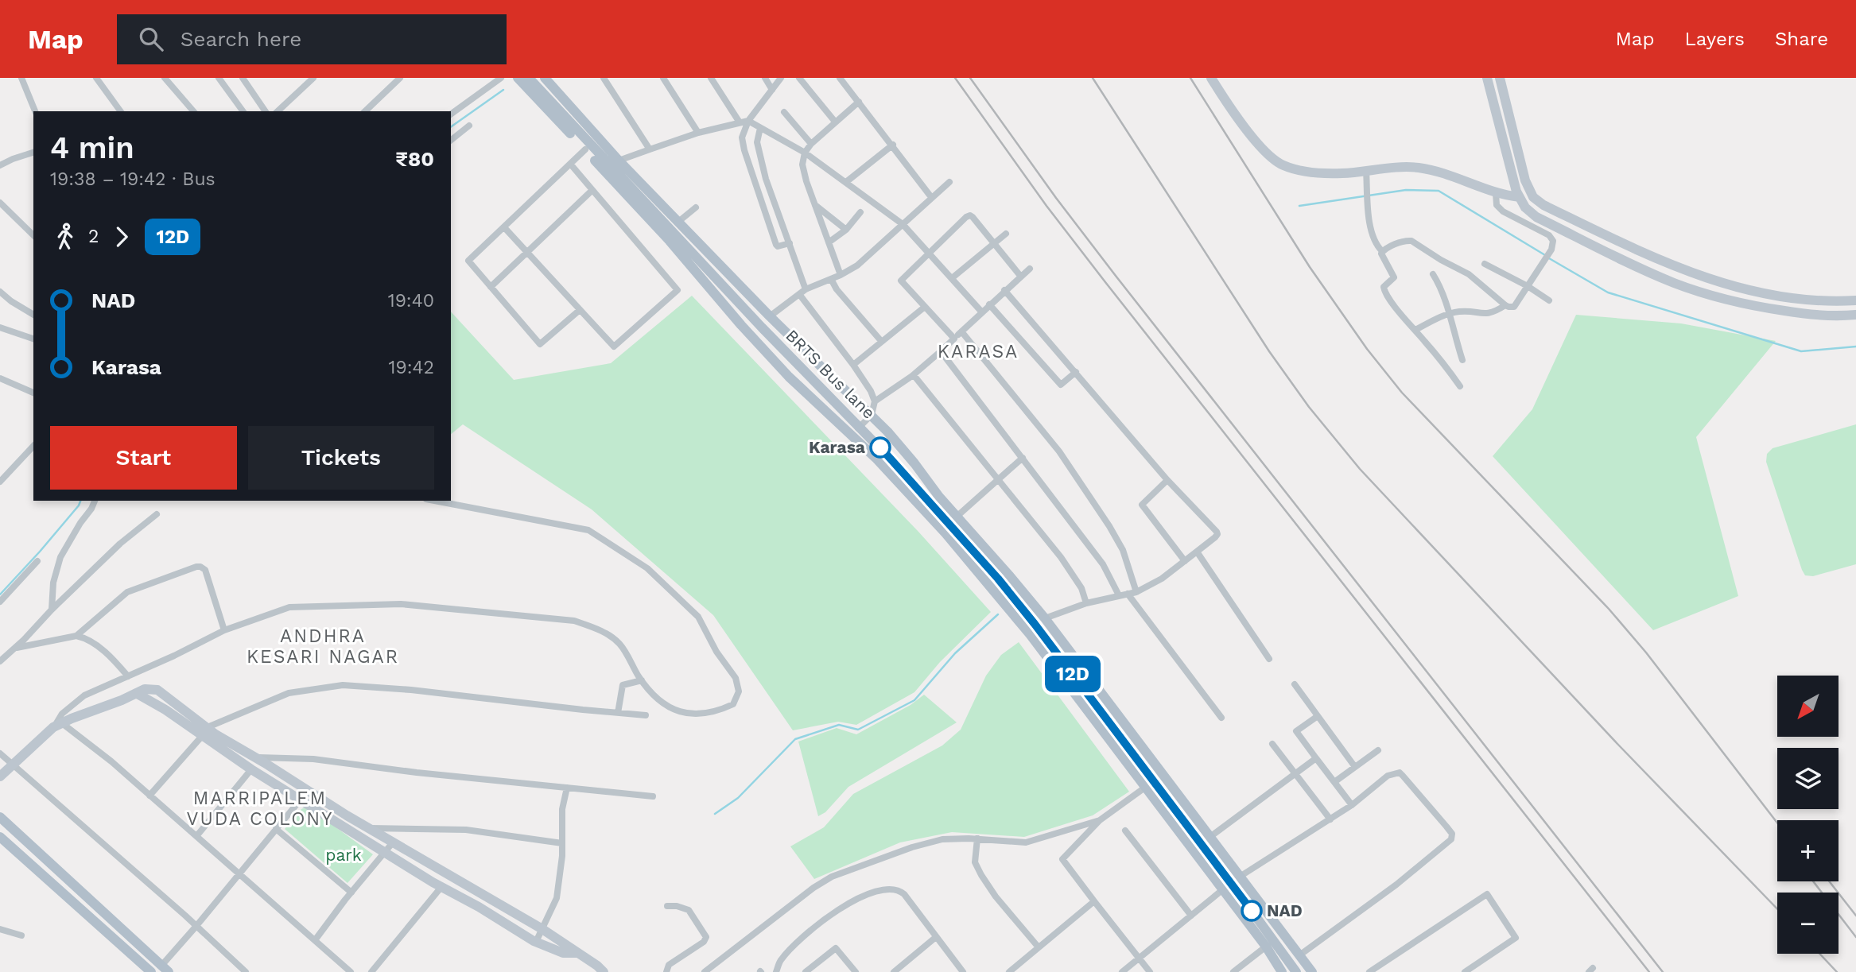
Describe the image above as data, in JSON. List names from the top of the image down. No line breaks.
{"streets":{"main road":["BRTS Bus lane"]},"districts":["KARASA","ANDHRA KESARI NAGAR","MARRIPALEM VUDA COLONY"],"parks":["park"],"places":["Karasa","NAD"],"lines":["bus line 12D"],"north":"bottom left","page":{"header":"Map","search":"Search here","nav":["Map","Layers","Share"],"on_map":"12D","heading":["4 min","19:38 – 19:42 · Bus","₹80"],"legs":["2","12D"],"list":[{"name":"NAD","value":"19:40"},{"name":"Karasa","value":"19:42"}],"buttons":["Start","Tickets"],"map_buttons":["+","−"]}}
